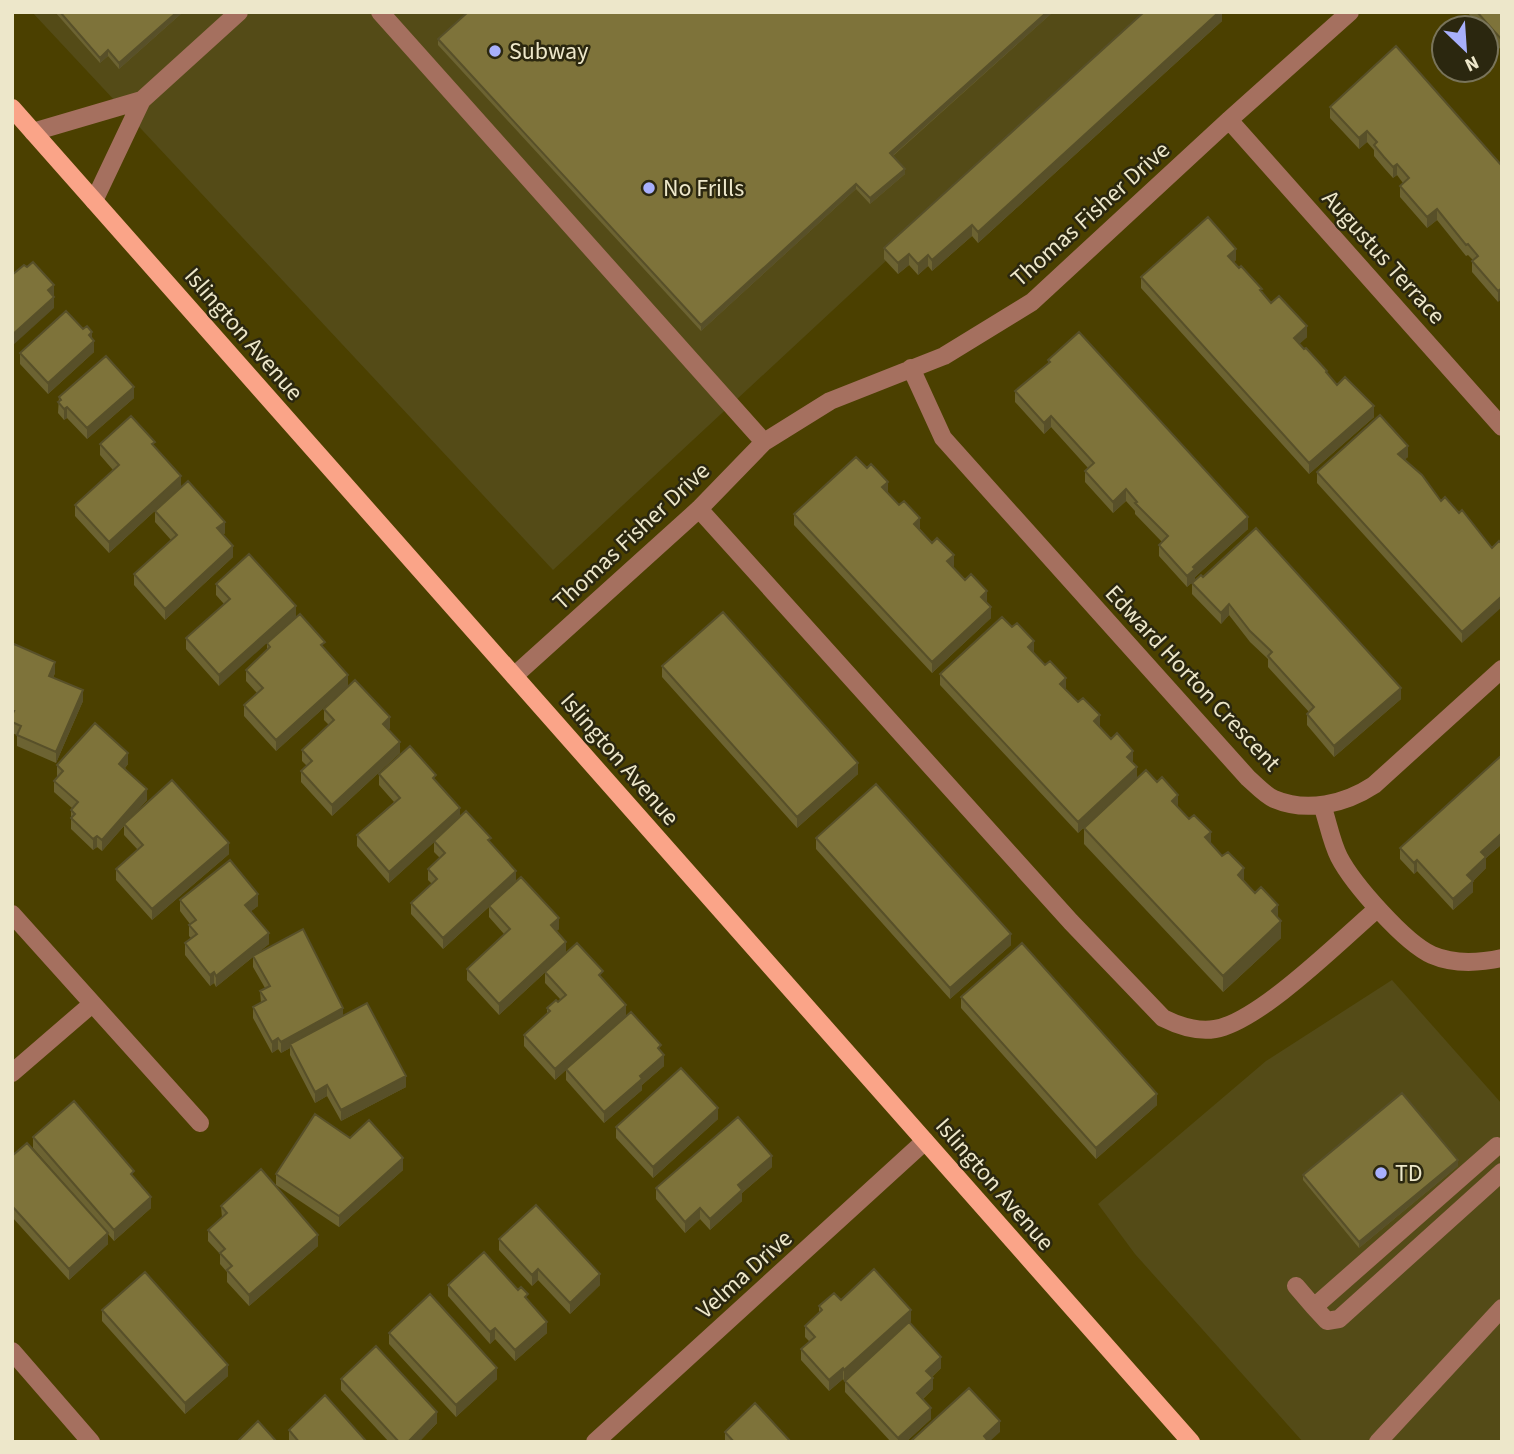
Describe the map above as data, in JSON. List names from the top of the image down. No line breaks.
{"streets":{"main road":["Islington Avenue"],"street":["Thomas Fisher Drive","Augustus Terrace","Edward Horton Crescent","Velma Drive"]},"crossings":[["Thomas Fisher Drive","Augustus Terrace"],["Thomas Fisher Drive","Islington Avenue"],["Thomas Fisher Drive","Edward Horton Crescent"],["Islington Avenue","Velma Drive"]],"places":["Subway","No Frills","TD"],"north":"bottom right"}
